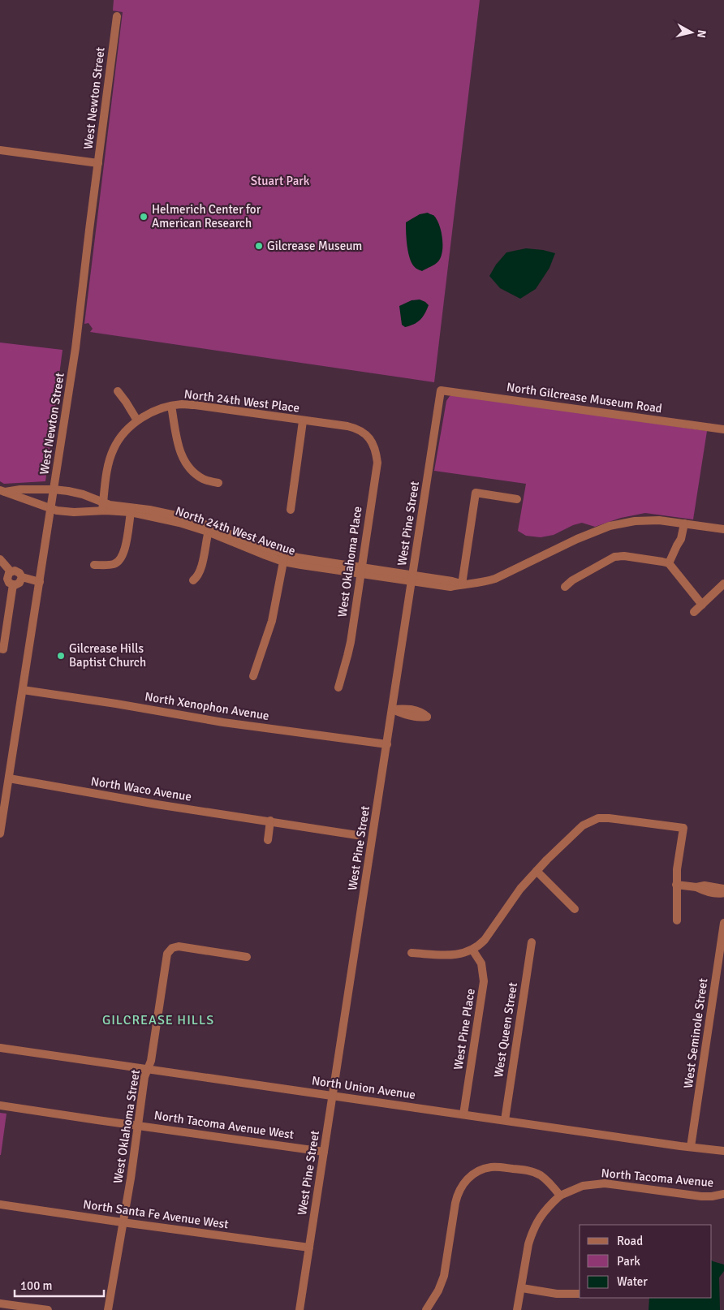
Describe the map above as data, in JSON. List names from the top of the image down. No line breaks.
{"streets":{"street":["West Newton Street","North Gilcrease Museum Road","North 24th West Place","West Pine Street","North 24th West Avenue","West Oklahoma Place","North Xenophon Avenue","North Waco Avenue","West Pine Place","West Queen Street","West Seminole Street","North Union Avenue","North Tacoma Avenue West","West Oklahoma Street","North Tacoma Avenue","North Santa Fe Avenue West"]},"crossings":[["West Newton Street","North 24th West Avenue"],["West Newton Street","North Xenophon Avenue"],["West Newton Street","North Waco Avenue"],["North Gilcrease Museum Road","West Pine Street"],["North 24th West Place","North 24th West Avenue"],["North 24th West Place","West Oklahoma Place"],["West Pine Street","North 24th West Avenue"],["West Pine Street","North Xenophon Avenue"],["West Pine Street","North Union Avenue"],["West Pine Street","North Tacoma Avenue West"],["West Pine Street","North Santa Fe Avenue West"],["North 24th West Avenue","West Oklahoma Place"],["West Pine Place","North Union Avenue"],["West Queen Street","North Union Avenue"],["West Seminole Street","North Union Avenue"],["North Union Avenue","West Oklahoma Street"],["North Tacoma Avenue West","West Oklahoma Street"],["West Oklahoma Street","North Santa Fe Avenue West"]],"districts":["GILCREASE HILLS"],"parks":["Stuart Park"],"places":["Helmerich Center for American Research","Gilcrease Museum","Gilcrease Hills Baptist Church"],"legend":["Road","Park","Water"],"scale_bar":"100 m","north":"right"}
